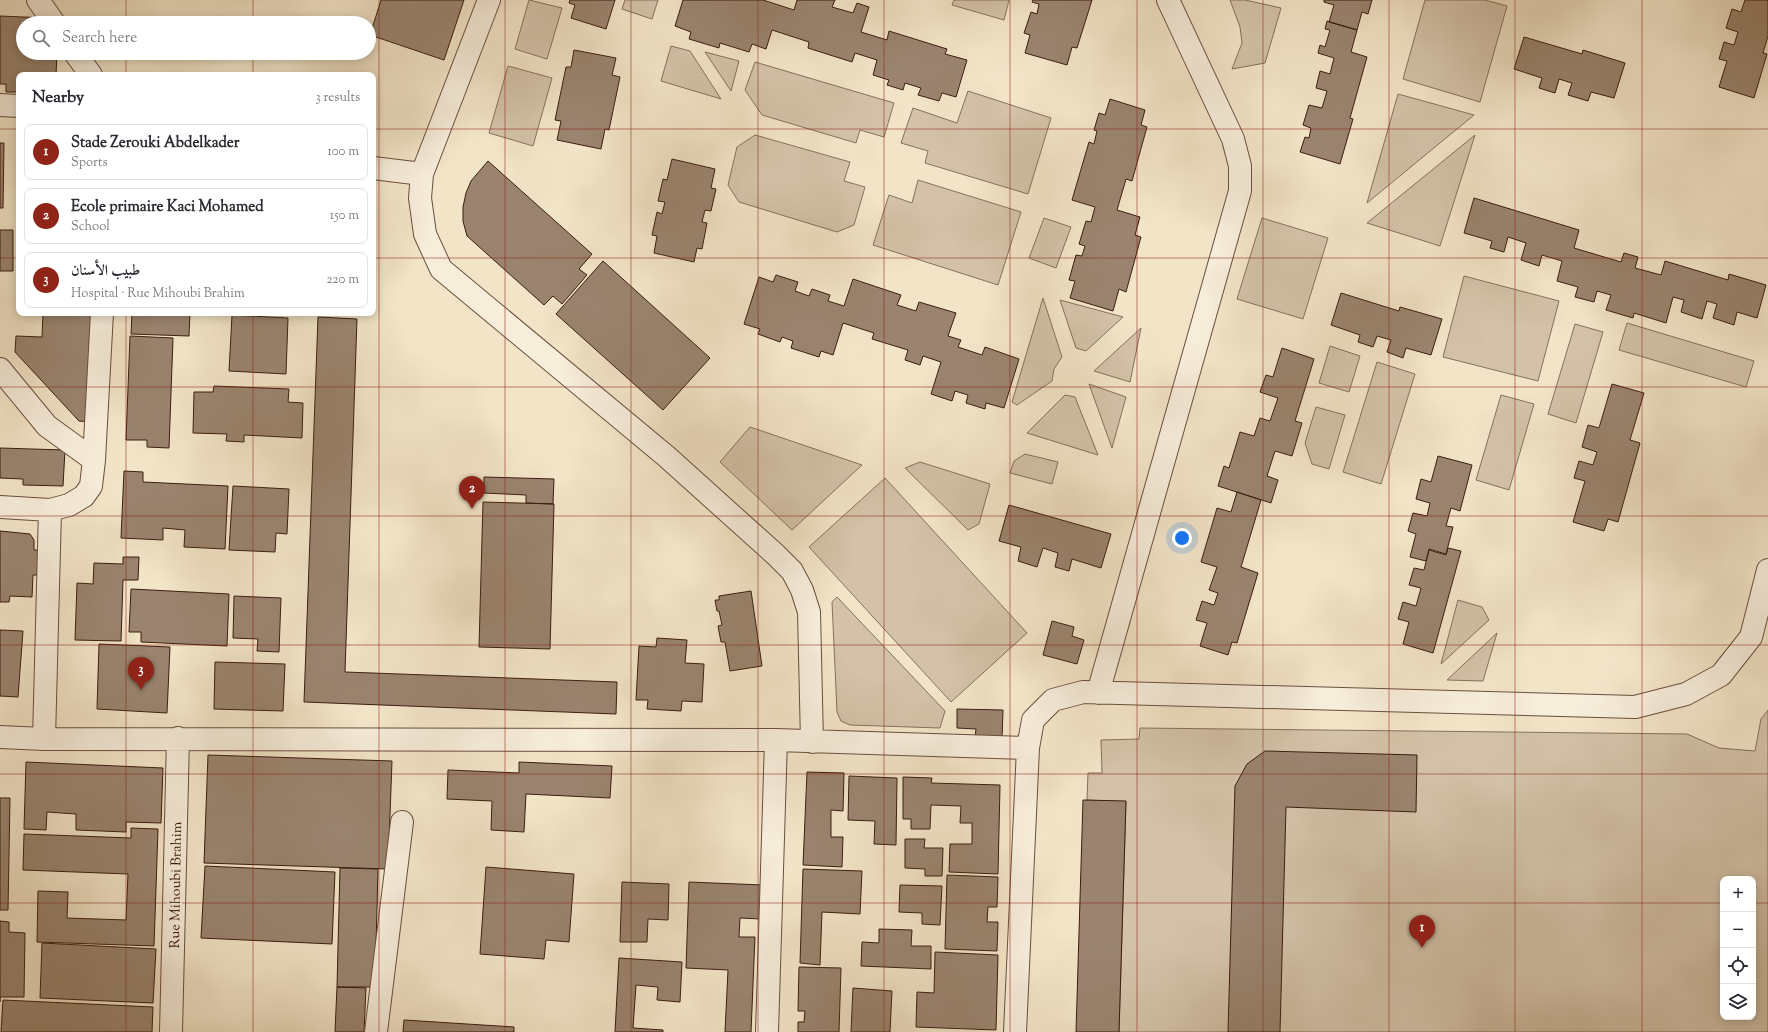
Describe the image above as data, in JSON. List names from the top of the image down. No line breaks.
{"streets":{"street":["Rue Mihoubi Brahim"]},"page":{"search":"Search here","heading":["Nearby","3 results"],"list":[{"mark":"1","name":"Stade Zerouki Abdelkader","note":"Sports","value":"100 m"},{"mark":"2","name":"Ecole primaire Kaci Mohamed","note":"School","value":"150 m"},{"mark":"3","name":"طبيب الأسنان","note":"Hospital · Rue Mihoubi Brahim","value":"220 m"}],"pins":["2","3","1"],"map_buttons":["+","−"]}}
